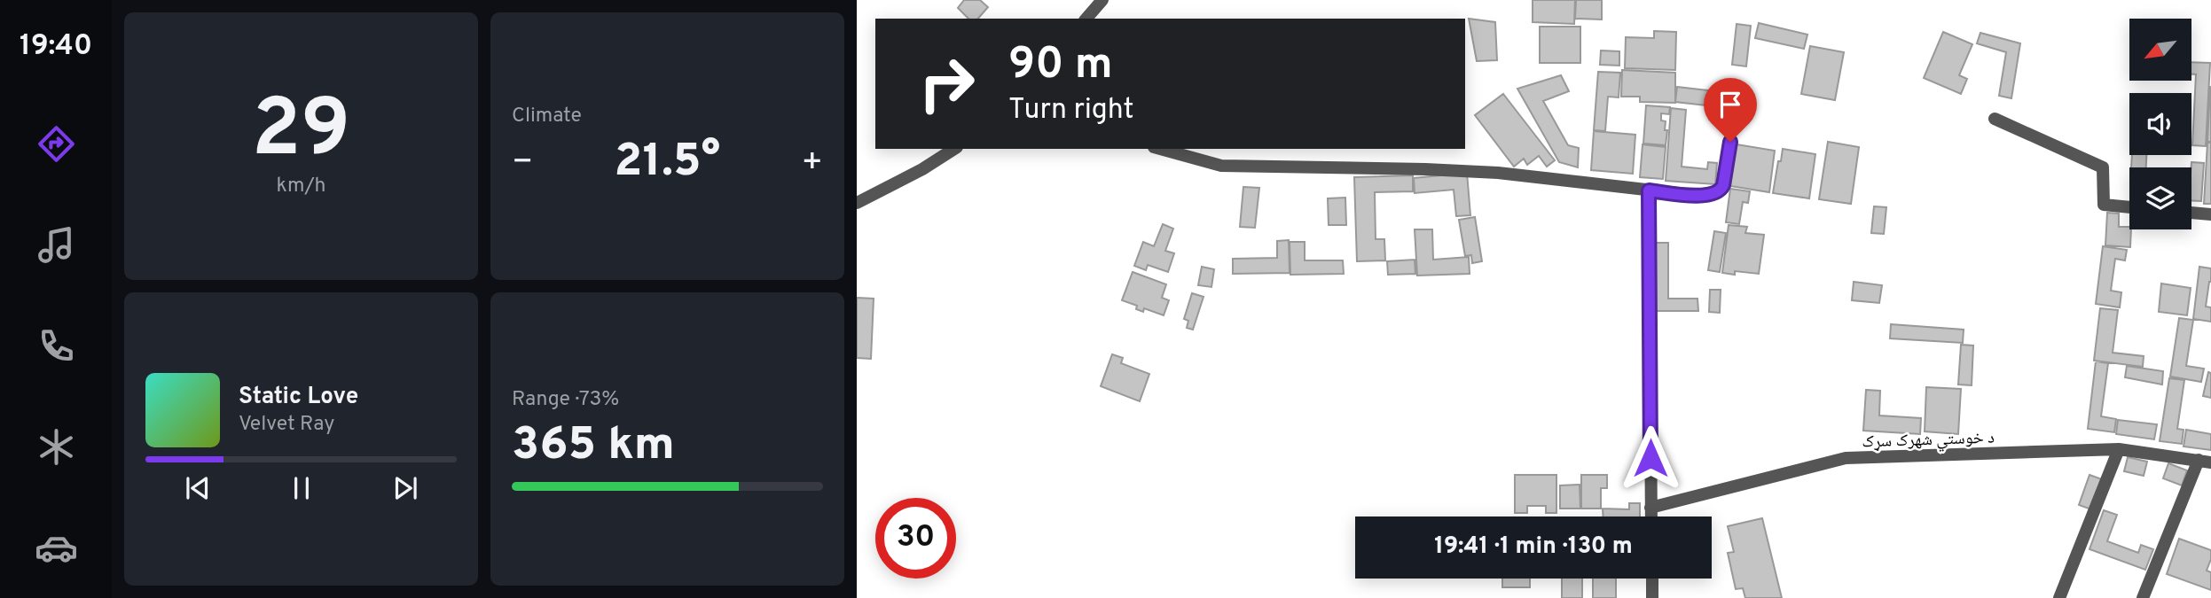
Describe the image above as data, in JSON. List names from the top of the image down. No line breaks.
{"streets":{"street":["د خوستي شهرک سړک"]},"north":"bottom left","page":{"tabs":"19:40","tile":[["29","km/h"],"Climate",["Range · 73%","365 km"]],"turn":["90 m","Turn right"],"heat":["−","21.5°","+"],"song":["Static Love","Velvet Ray"],"limit":"30","trip":"19:41 · 1 min · 130 m"}}
